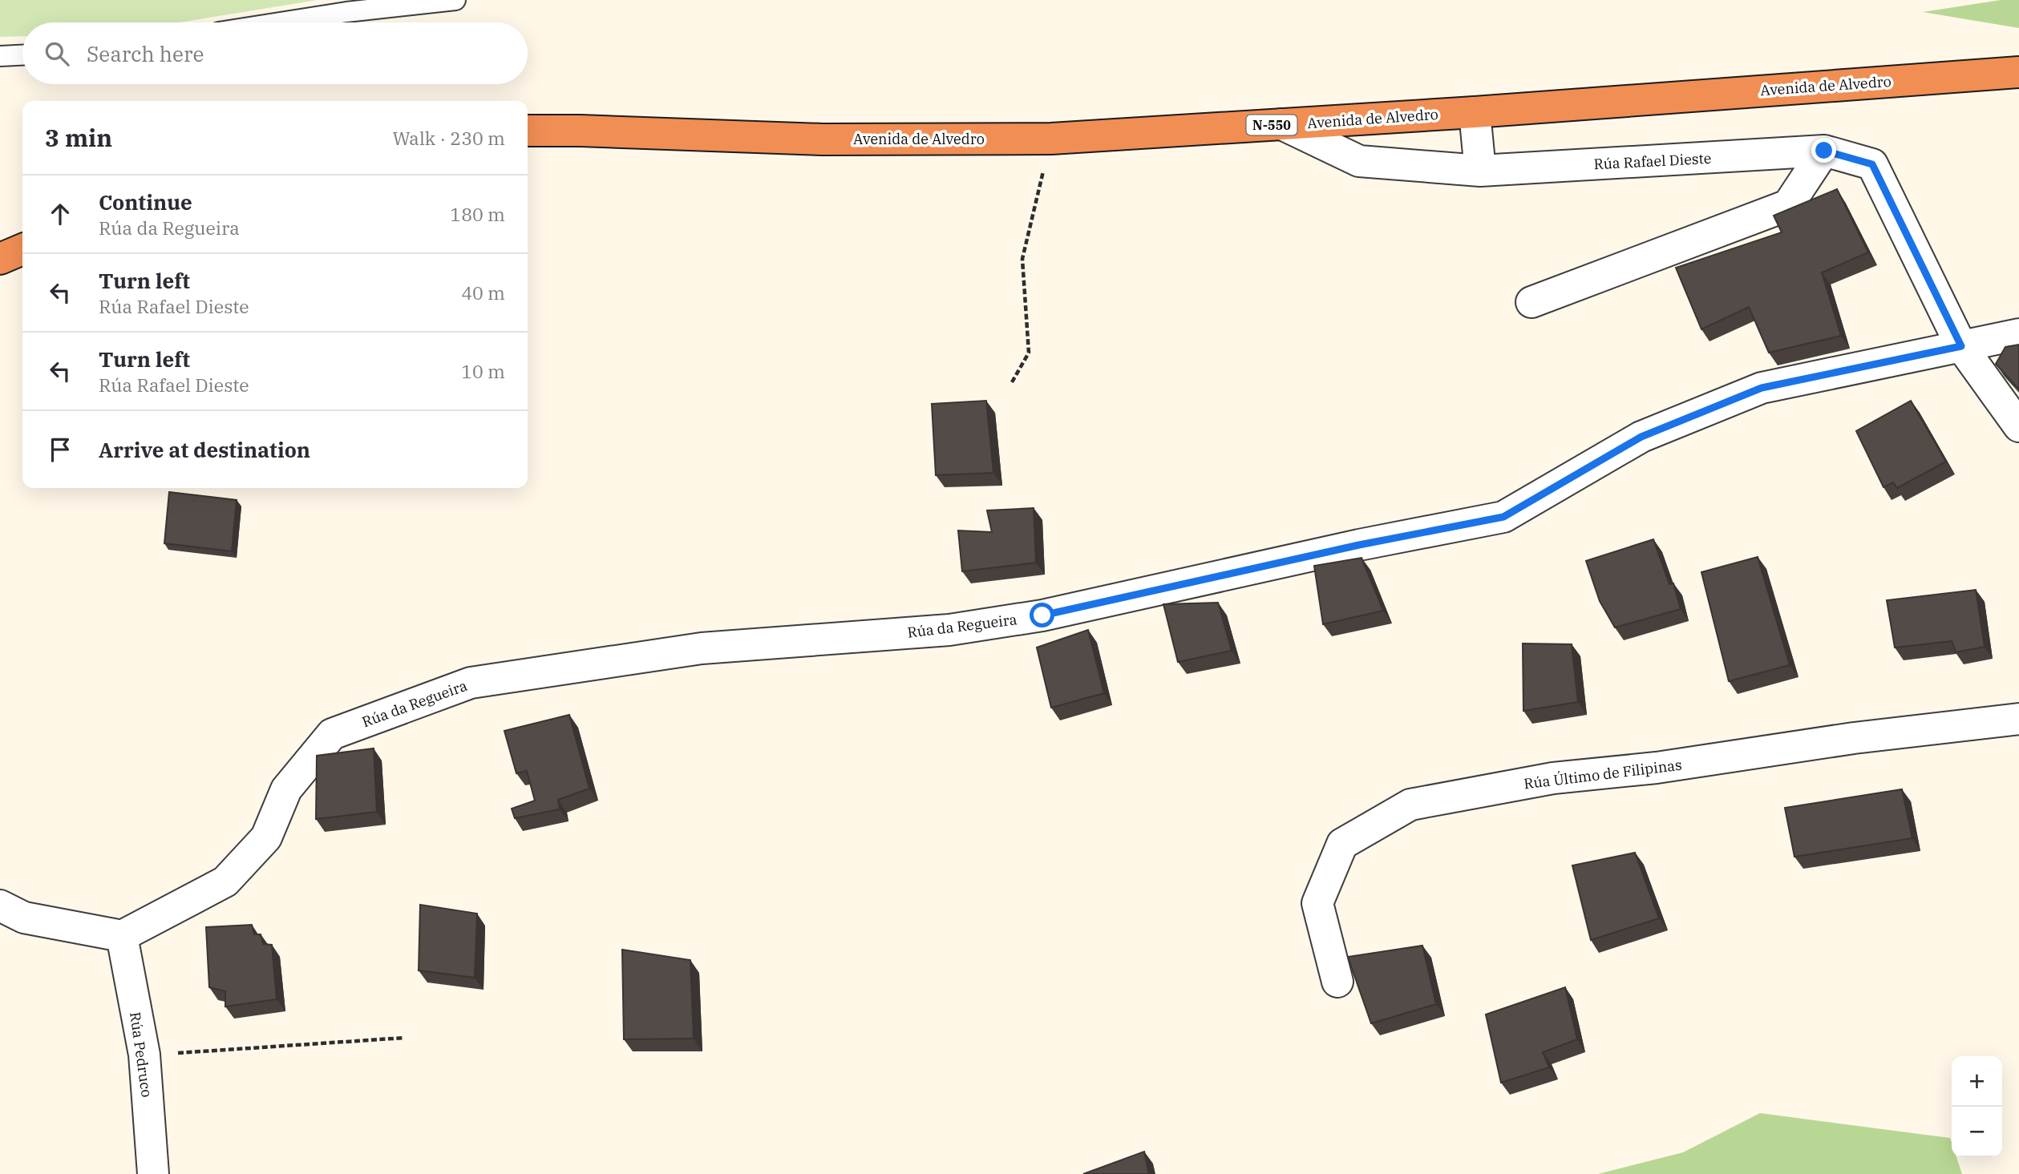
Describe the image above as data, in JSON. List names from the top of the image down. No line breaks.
{"streets":{"highway":["Avenida de Alvedro","N-550"],"street":["Rúa Rafael Dieste","Rúa da Regueira","Rúa Último de Filipinas","Rúa Pedruco"]},"crossings":[["Avenida de Alvedro","Rúa Rafael Dieste"],["Rúa Rafael Dieste","Rúa da Regueira"],["Rúa da Regueira","Rúa Pedruco"]],"page":{"search":"Search here","heading":["3 min","Walk · 230 m"],"list":[["Continue","Rúa da Regueira","180 m"],["Turn left","Rúa Rafael Dieste","40 m"],["Turn left","Rúa Rafael Dieste","10 m"],"Arrive at destination"],"map_buttons":["+","−"]}}
